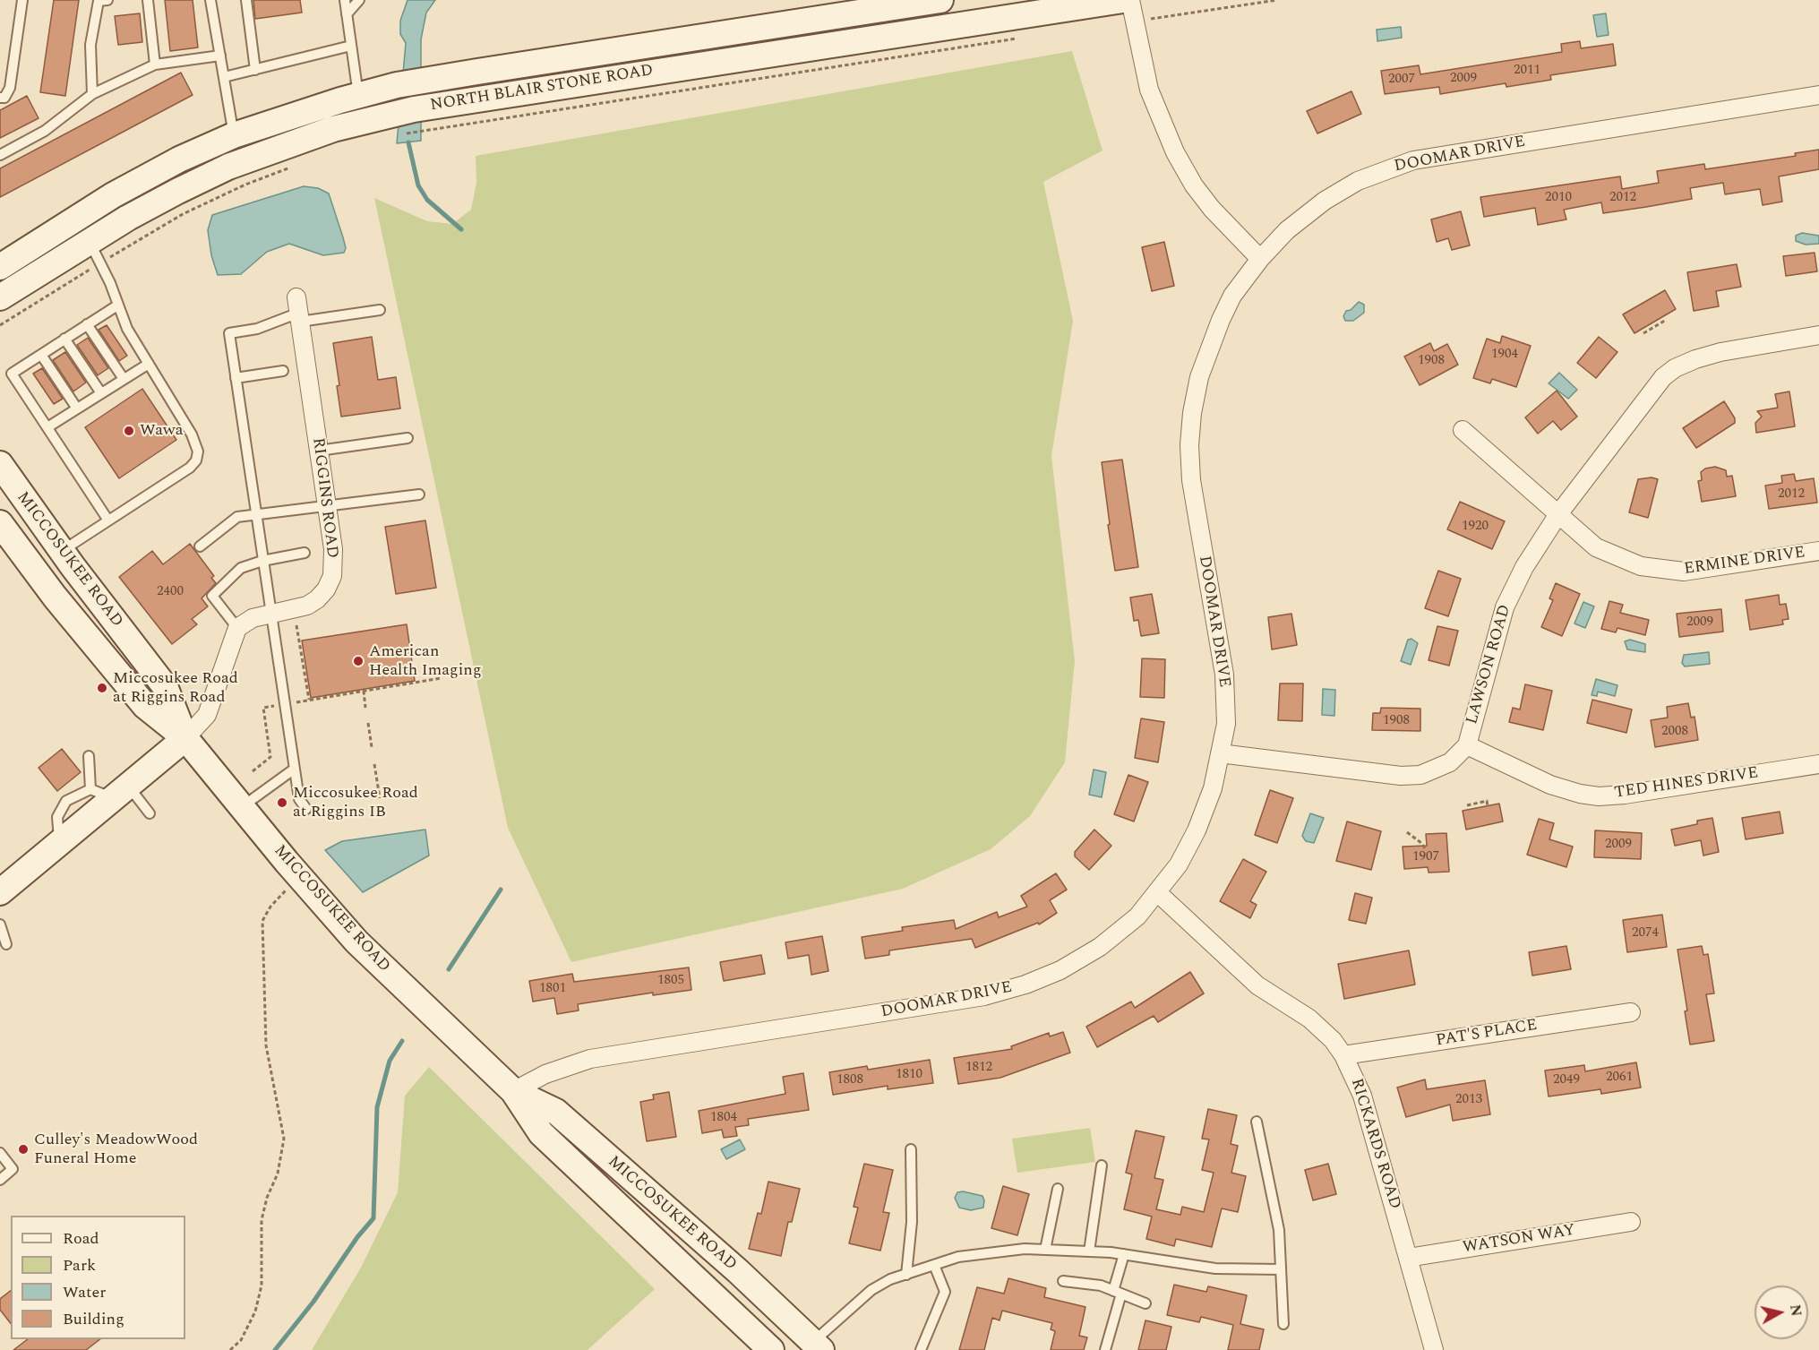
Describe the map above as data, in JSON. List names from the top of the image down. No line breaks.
{"streets":{"main road":["NORTH BLAIR STONE ROAD","MICCOSUKEE ROAD"],"street":["DOOMAR DRIVE","RIGGINS ROAD","ERMINE DRIVE","LAWSON ROAD","TED HINES DRIVE","PAT'S PLACE","RICKARDS ROAD","WATSON WAY"]},"crossings":[["DOOMAR DRIVE","MICCOSUKEE ROAD"],["DOOMAR DRIVE","LAWSON ROAD"],["DOOMAR DRIVE","RICKARDS ROAD"],["ERMINE DRIVE","LAWSON ROAD"],["LAWSON ROAD","TED HINES DRIVE"],["PAT'S PLACE","RICKARDS ROAD"],["RICKARDS ROAD","WATSON WAY"]],"places":["Wawa","American Health Imaging","Miccosukee Road at Riggins Road","Miccosukee Road at Riggins IB","Culley's MeadowWood Funeral Home"],"house_numbers":["2011","2009","2007","2010","2012","1904","1908","2012","1920","2400","2009","1908","2008","2009","1907","2074","1805","1801","1812","1810","2061","1808","2049","2013","1804"],"legend":["Road","Park","Water","Building"],"north":"right"}
